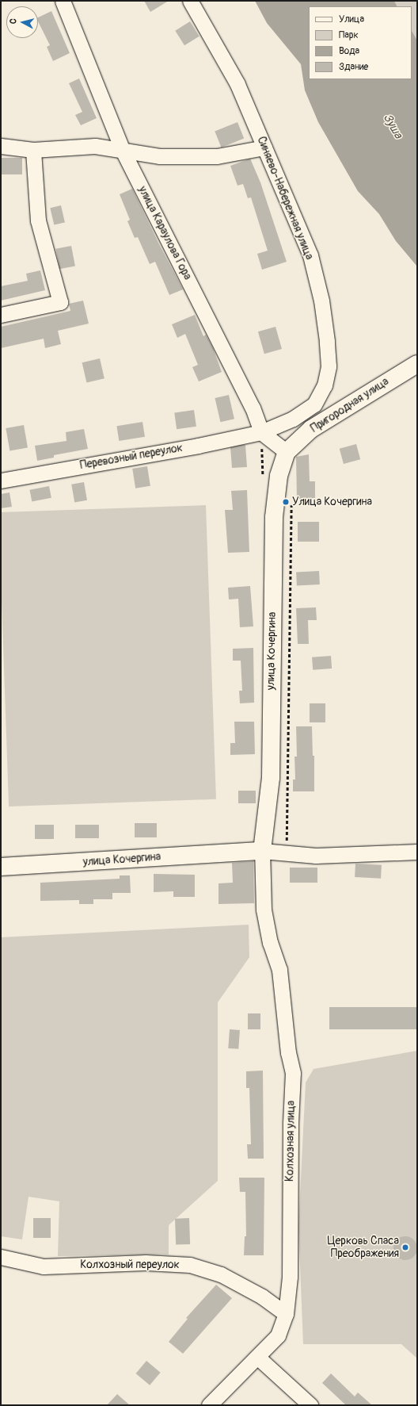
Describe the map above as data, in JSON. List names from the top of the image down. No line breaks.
{"streets":{"main road":["Пригородная улица","улица Кочергина"],"street":["Синяево-Набережная улица","улица Караулова Гора","Перевозный переулок","Колхозная улица","Колхозный переулок"]},"crossings":[["Синяево-Набережная улица","улица Караулова Гора"],["Синяево-Набережная улица","Перевозный переулок"],["улица Караулова Гора","Перевозный переулок"],["Пригородная улица","улица Кочергина"],["улица Кочергина","Колхозная улица"],["Колхозная улица","Колхозный переулок"]],"water":["Зуша"],"places":["Улица Кочергина","Церковь Спаса Преображения"],"legend":["Улица","Парк","Вода","Здание"],"north":"left"}
